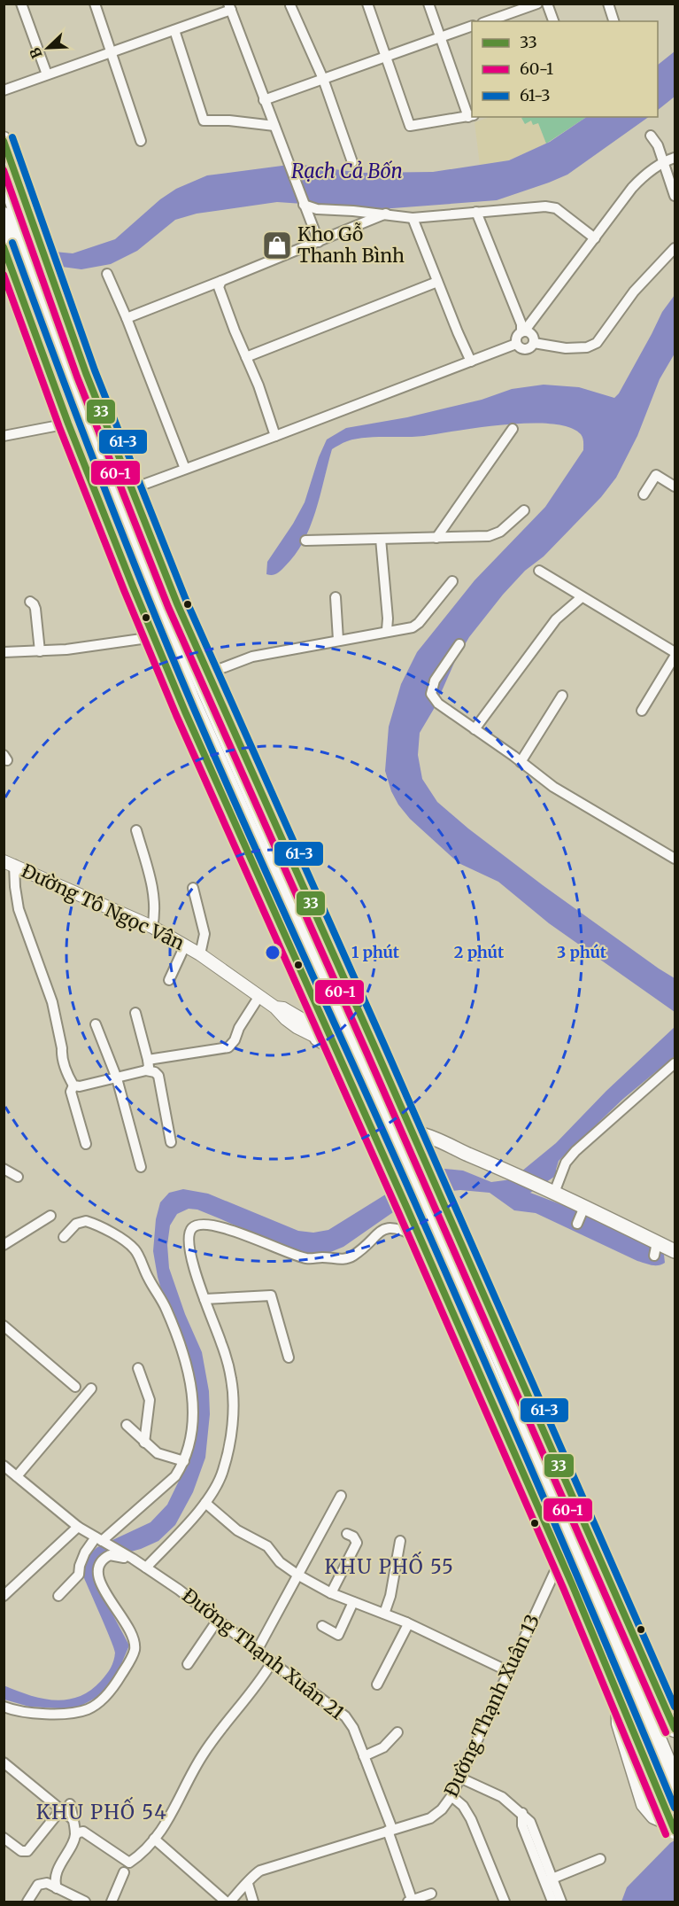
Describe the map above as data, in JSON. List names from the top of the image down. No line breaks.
{"streets":{"street":["Đường Tô Ngọc Vân","Đường Thạnh Xuân 21","Đường Thạnh Xuân 13"]},"crossings":[["Đường Thạnh Xuân 21","Đường Thạnh Xuân 13"]],"districts":["KHU PHỐ 55","KHU PHỐ 54"],"water":["Rạch Cả Bốn"],"places":{"shop":["Kho Gỗ Thanh Bình"]},"lines":["transit line 61-3","transit line 33","transit line 60-1"],"legend":["33","60-1","61-3"],"north":"bottom left","rings":["1 phút","2 phút","3 phút"]}
